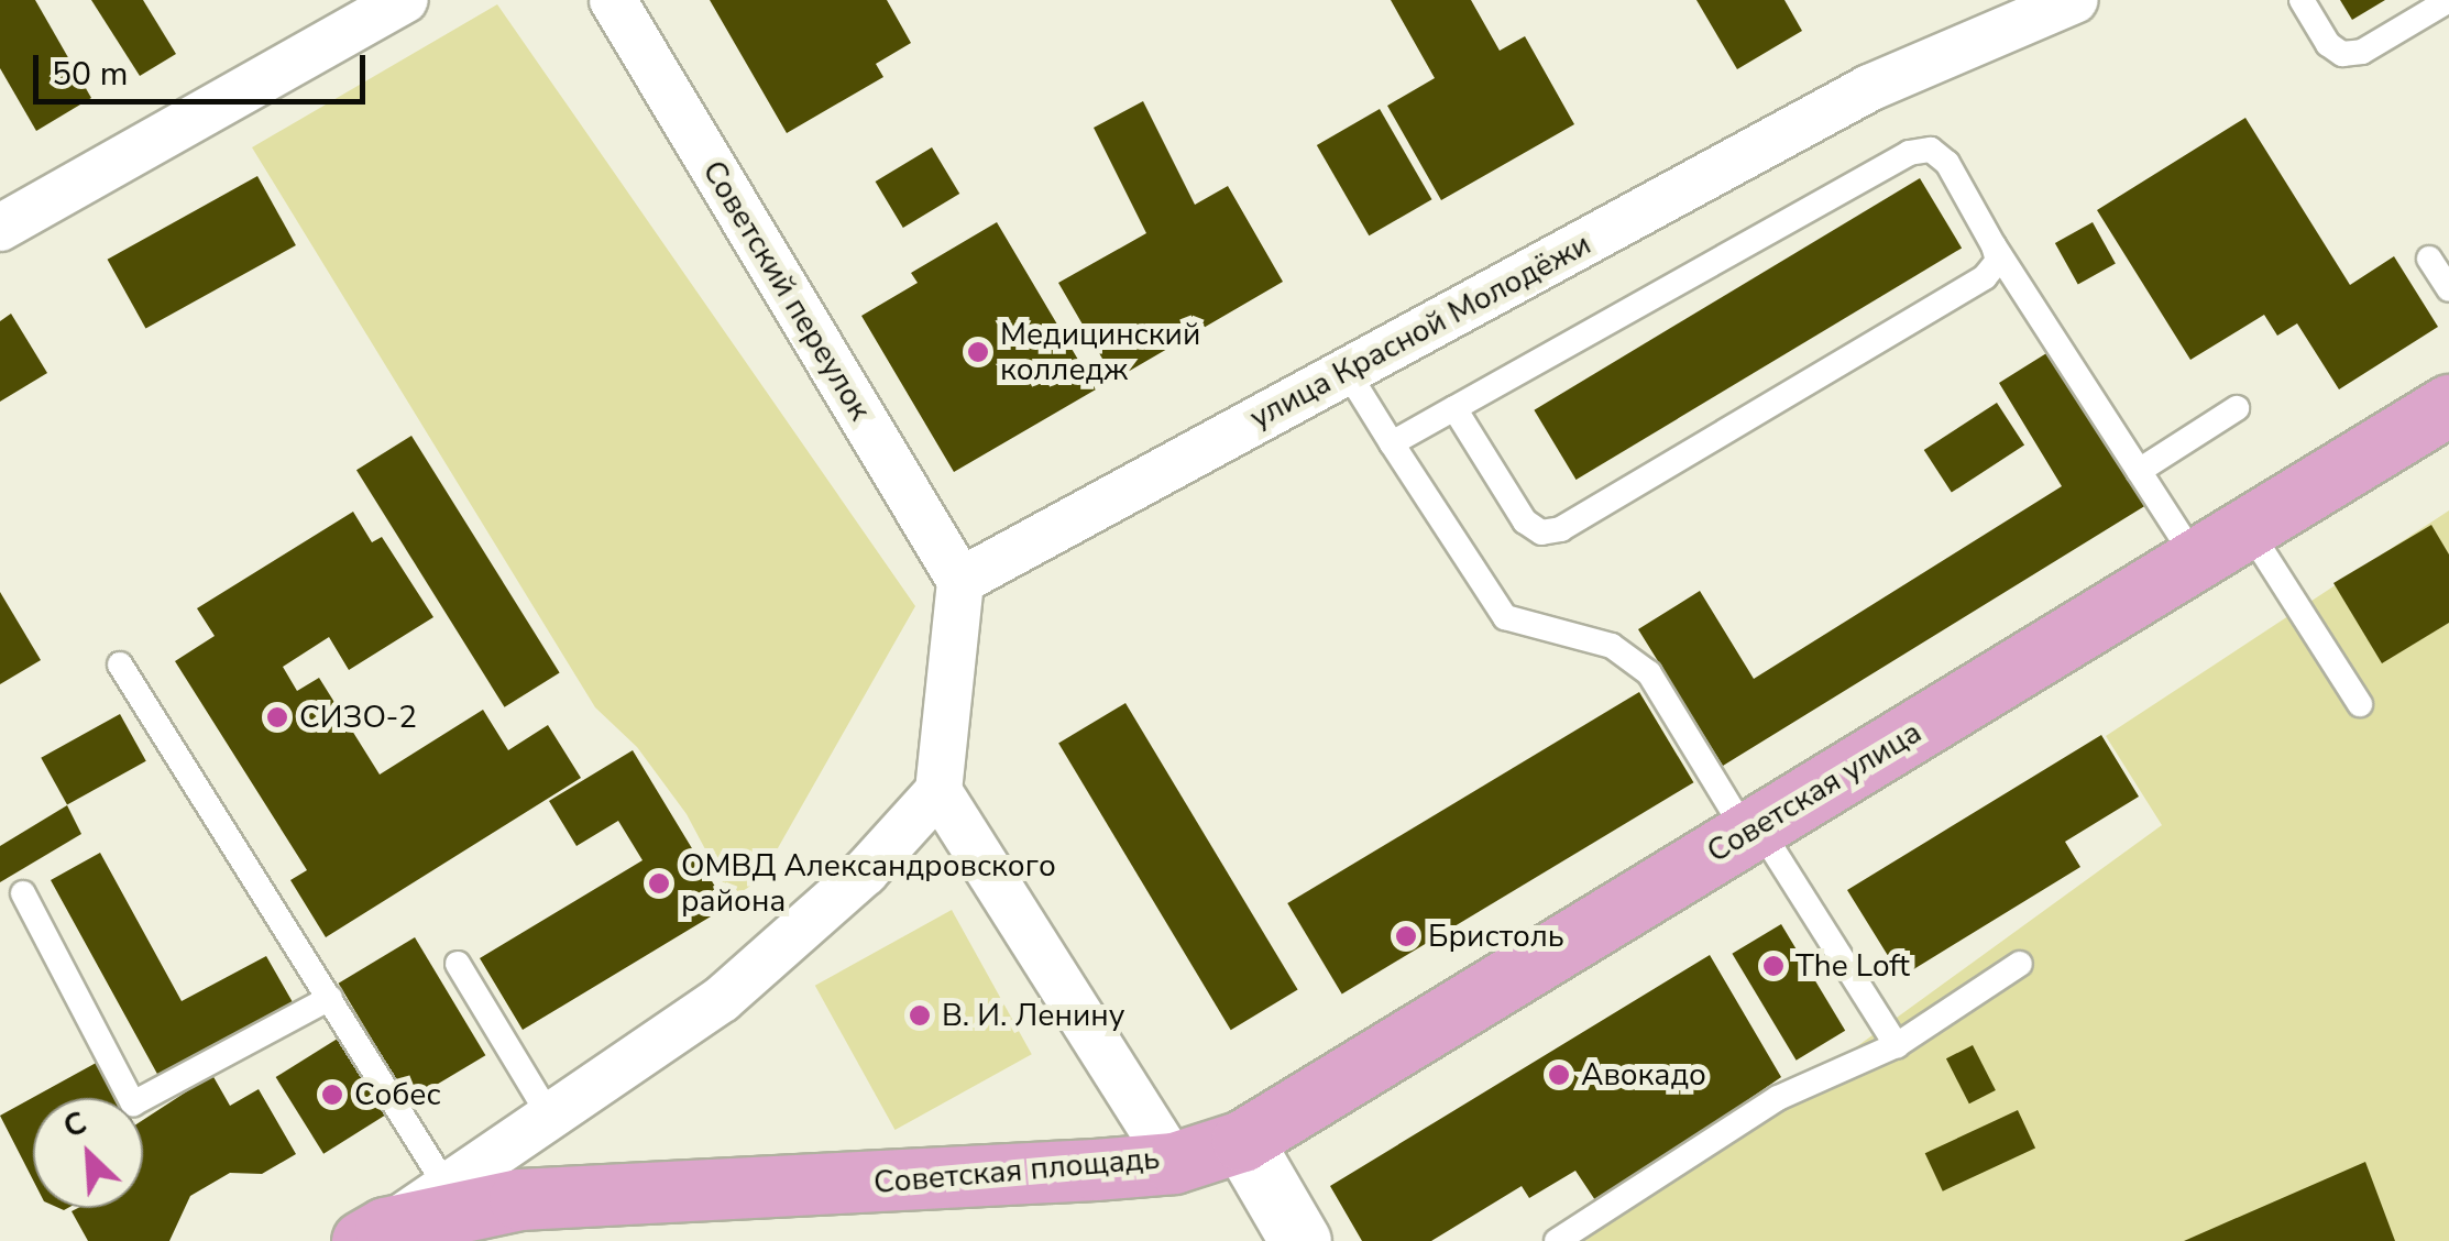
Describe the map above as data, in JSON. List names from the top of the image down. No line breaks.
{"streets":{"main road":["Советская улица","Советская площадь"],"street":["Советский переулок","улица Красной Молодёжи"]},"crossings":[["Советский переулок","улица Красной Молодёжи"],["Советская улица","Советская площадь"]],"places":["Медицинский колледж","СИЗО-2","ОМВД Александровского района","Бристоль","The Loft","В. И. Ленину","Авокадо","Собес"],"scale_bar":"50 m","north":"top left"}
